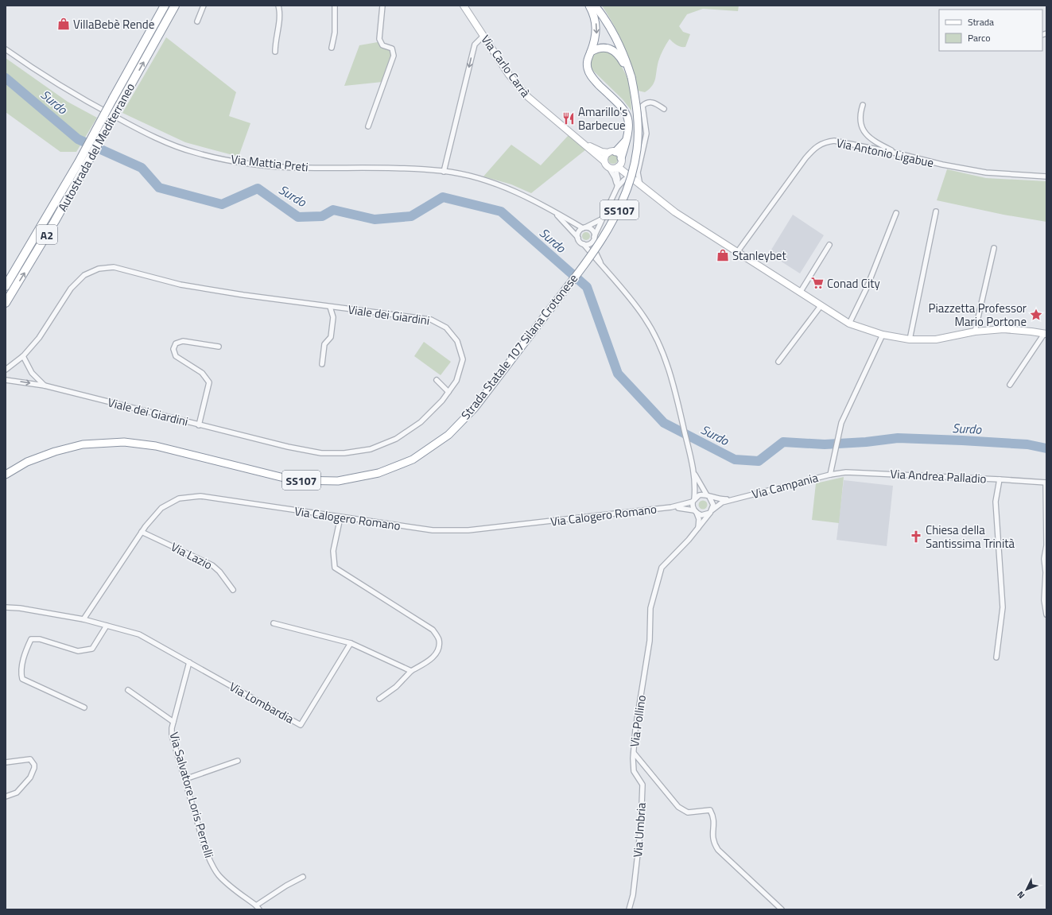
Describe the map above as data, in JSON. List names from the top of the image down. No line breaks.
{"streets":{"highway":["Autostrada del Mediterraneo","SS107","A2","Strada Statale 107 Silana Crotonese"],"main road":["Via Carlo Carrà"],"street":["Via Antonio Ligabue","Via Mattia Preti","Viale dei Giardini","Via Andrea Palladio","Via Campania","Via Calogero Romano","Via Lazio","Via Lombardia","Via Pollino","Via Salvatore Loris Perrelli","Via Umbria"]},"crossings":[["Via Andrea Palladio","Via Campania"],["Via Campania","Via Pollino"],["Via Calogero Romano","Via Lazio"],["Via Lombardia","Via Salvatore Loris Perrelli"],["Via Pollino","Via Umbria"]],"water":["Surdo"],"places":{"shop":["VillaBebè Rende","Stanleybet"],"restaurant":["Amarillo's Barbecue"],"supermarket":["Conad City"],"place":["Piazzetta Professor Mario Portone"],"church":["Chiesa della Santissima Trinità"]},"legend":["Strada","Parco"],"north":"bottom left"}
